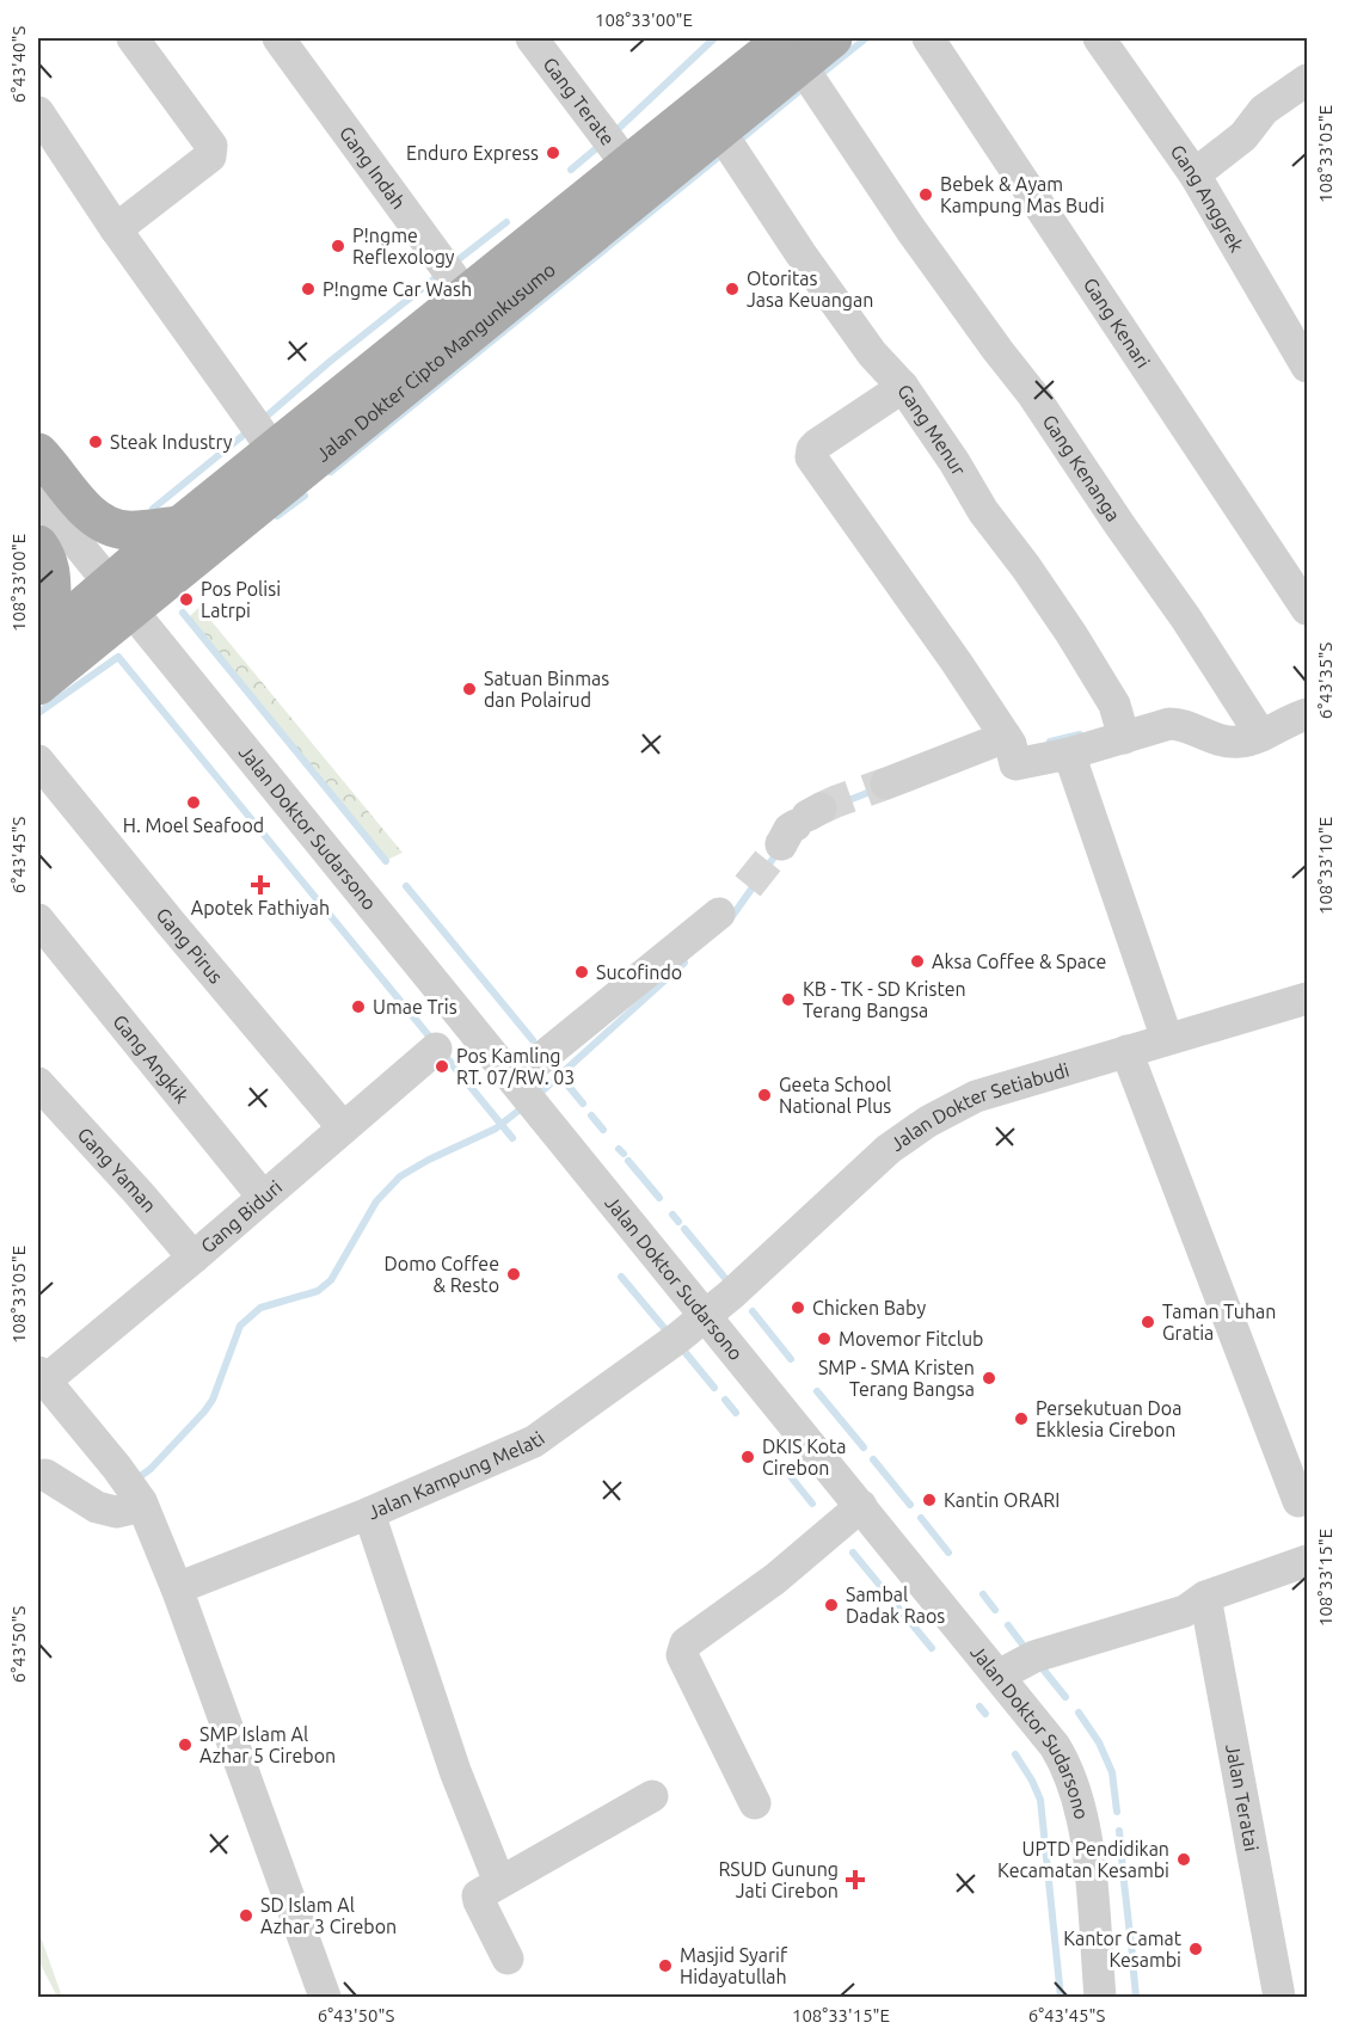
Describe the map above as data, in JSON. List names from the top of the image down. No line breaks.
{"streets":{"main road":["Jalan Dokter Cipto Mangunkusumo"],"street":["Gang Terate","Gang Indah","Gang Anggrek","Gang Kenari","Gang Menur","Gang Kenanga","Jalan Doktor Sudarsono","Gang Pirus","Gang Angkik","Jalan Dokter Setiabudi","Gang Yaman","Gang Biduri","Jalan Kampung Melati","Jalan Teratai"]},"crossings":[["Gang Terate","Jalan Dokter Cipto Mangunkusumo"],["Gang Indah","Jalan Dokter Cipto Mangunkusumo"],["Jalan Dokter Cipto Mangunkusumo","Gang Menur"],["Jalan Dokter Cipto Mangunkusumo","Gang Kenanga"],["Jalan Dokter Cipto Mangunkusumo","Jalan Doktor Sudarsono"],["Jalan Doktor Sudarsono","Jalan Dokter Setiabudi"],["Jalan Doktor Sudarsono","Gang Biduri"],["Jalan Doktor Sudarsono","Jalan Kampung Melati"],["Gang Pirus","Gang Biduri"],["Gang Angkik","Gang Biduri"],["Jalan Dokter Setiabudi","Jalan Kampung Melati"],["Gang Yaman","Gang Biduri"]],"places":{"other":["Enduro Express","Bebek & Ayam Kampung Mas Budi","P!ngme Reflexology","P!ngme Car Wash","Otoritas Jasa Keuangan","Steak Industry","Pos Polisi Latrpi","Satuan Binmas dan Polairud","H. Moel Seafood","Aksa Coffee & Space","Sucofindo","KB - TK - SD Kristen Terang Bangsa","Umae Tris","Pos Kamling RT. 07/RW. 03","Geeta School National Plus","Domo Coffee & Resto","Chicken Baby","Taman Tuhan Gratia","Movemor Fitclub","SMP - SMA Kristen Terang Bangsa","Persekutuan Doa Ekklesia Cirebon","DKIS Kota Cirebon","Kantin ORARI","Sambal Dadak Raos","SMP Islam Al Azhar 5 Cirebon","UPTD Pendidikan Kecamatan Kesambi","SD Islam Al Azhar 3 Cirebon","Kantor Camat Kesambi","Masjid Syarif Hidayatullah"],"health":["Apotek Fathiyah","RSUD Gunung Jati Cirebon"]},"coordinates":["108°33'00\"E","6°43'40\"S","108°33'05\"E","6°43'35\"S","6°43'45\"S","108°33'10\"E","108°33'15\"E","6°43'50\"S"]}
